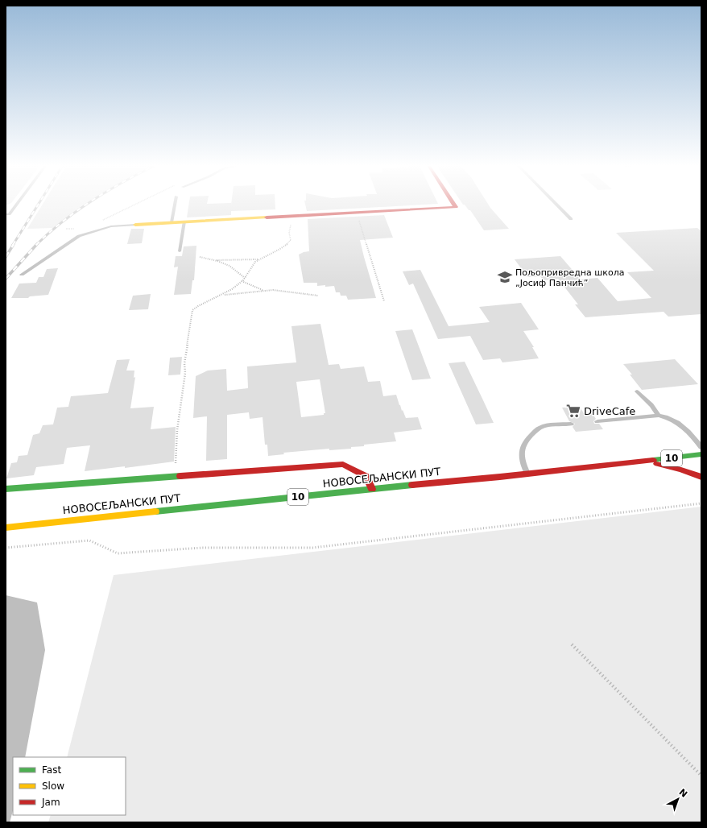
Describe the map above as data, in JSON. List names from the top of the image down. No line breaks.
{"streets":{"street":["10","НОВОСЕЉАНСКИ ПУТ"]},"places":{"school or university":["Пољопривредна школа „Јосиф Панчић”"],"supermarket":["DriveCafe"]},"legend":["Fast","Slow","Jam"],"north":"top right"}
